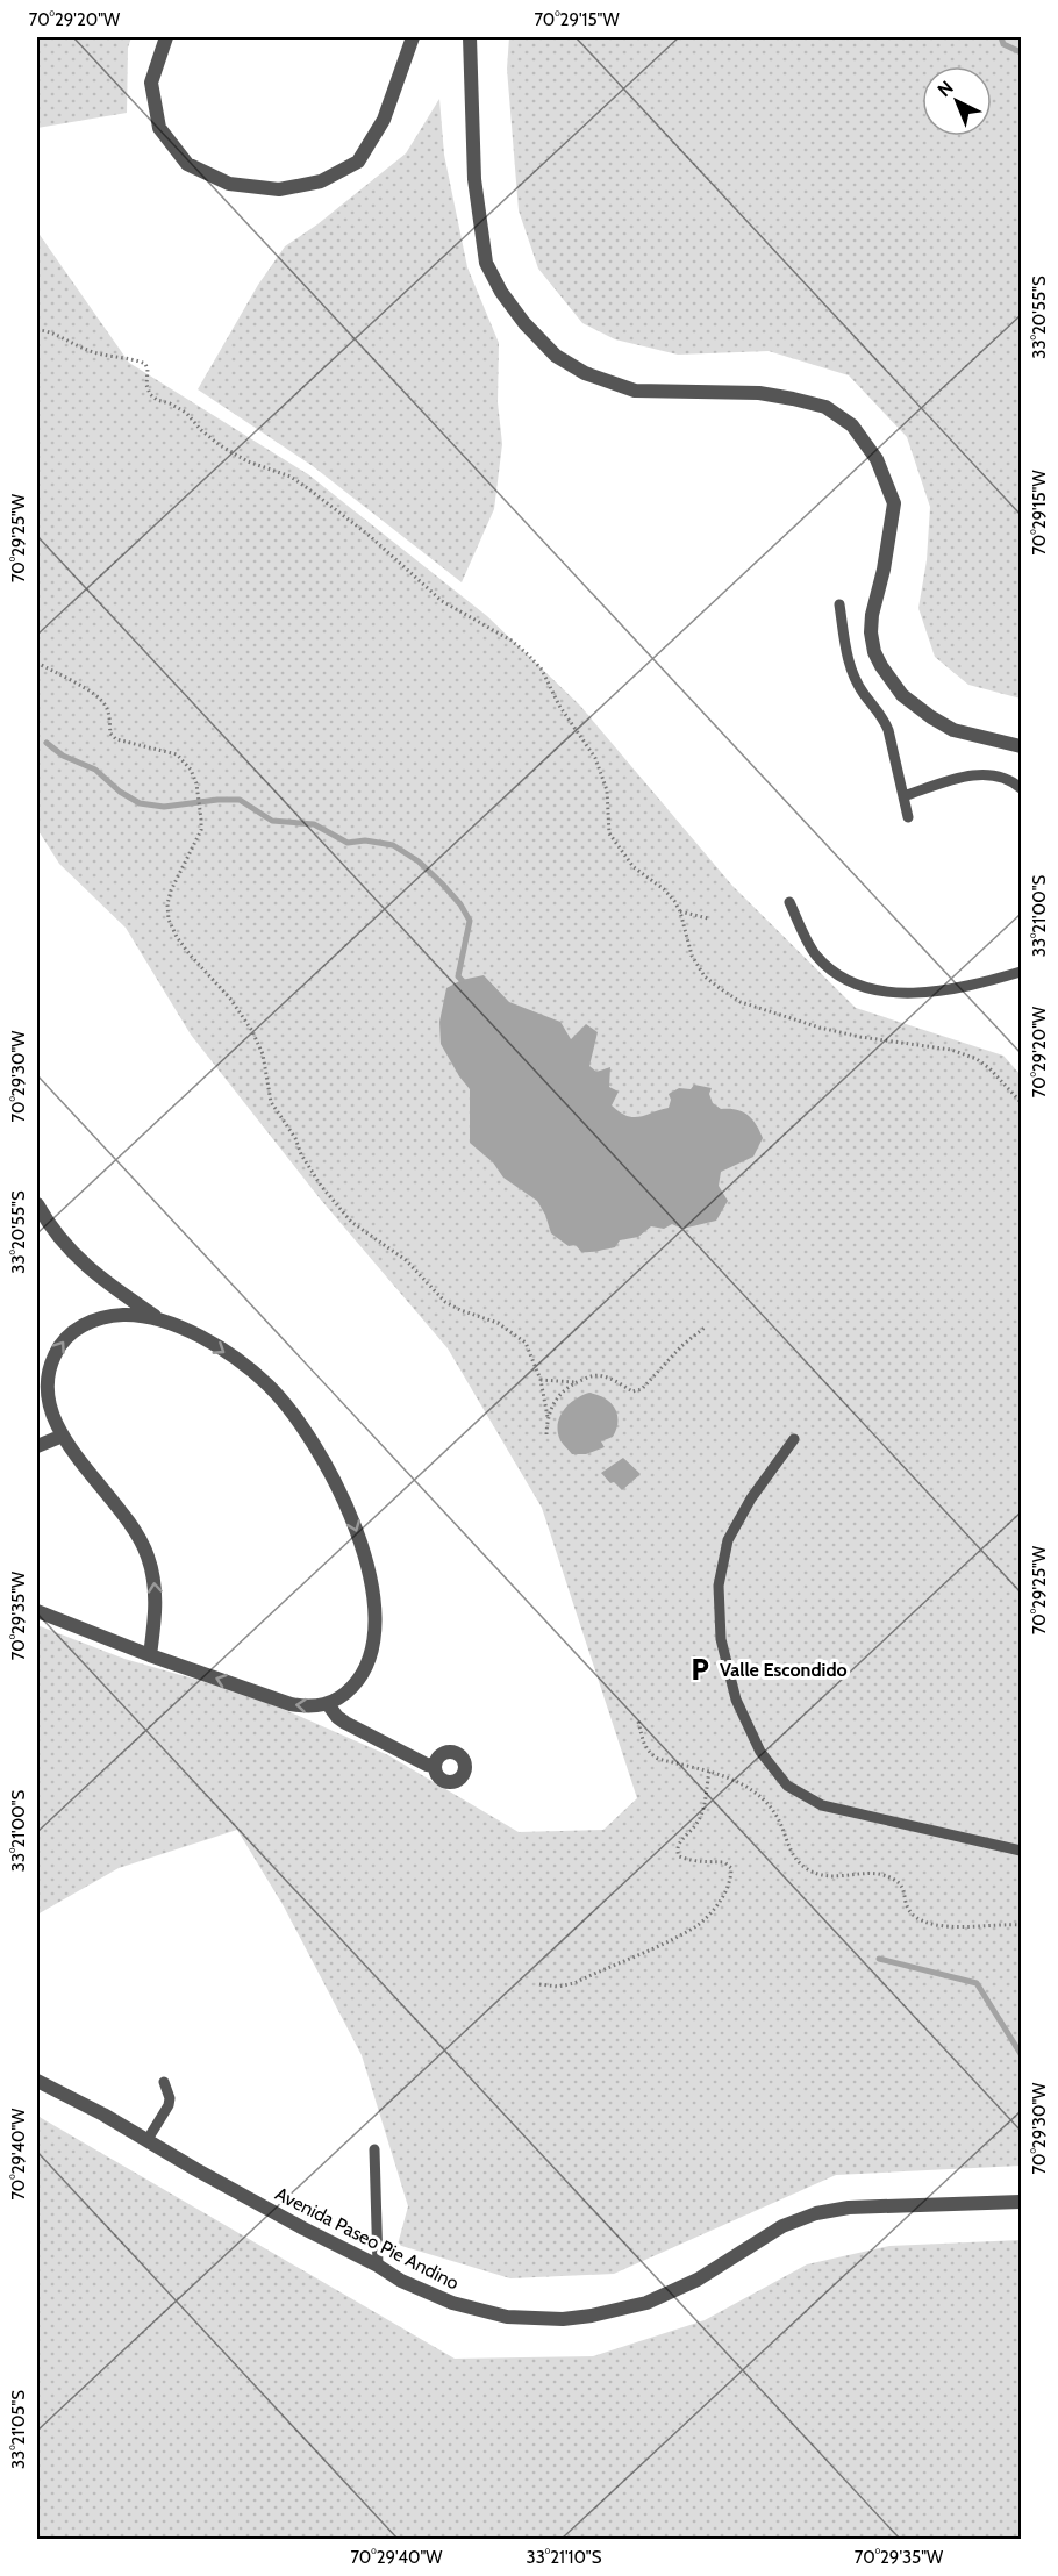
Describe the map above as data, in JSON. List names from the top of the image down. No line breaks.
{"streets":{"street":["Avenida Paseo Pie Andino"]},"places":{"parking":["Valle Escondido"]},"north":"top left","coordinates":["70°29'20\"W","70°29'15\"W","33°20'55\"S","70°29'25\"W","33°21'00\"S","70°29'30\"W","70°29'35\"W","70°29'40\"W","33°21'05\"S","33°21'10\"S"]}
